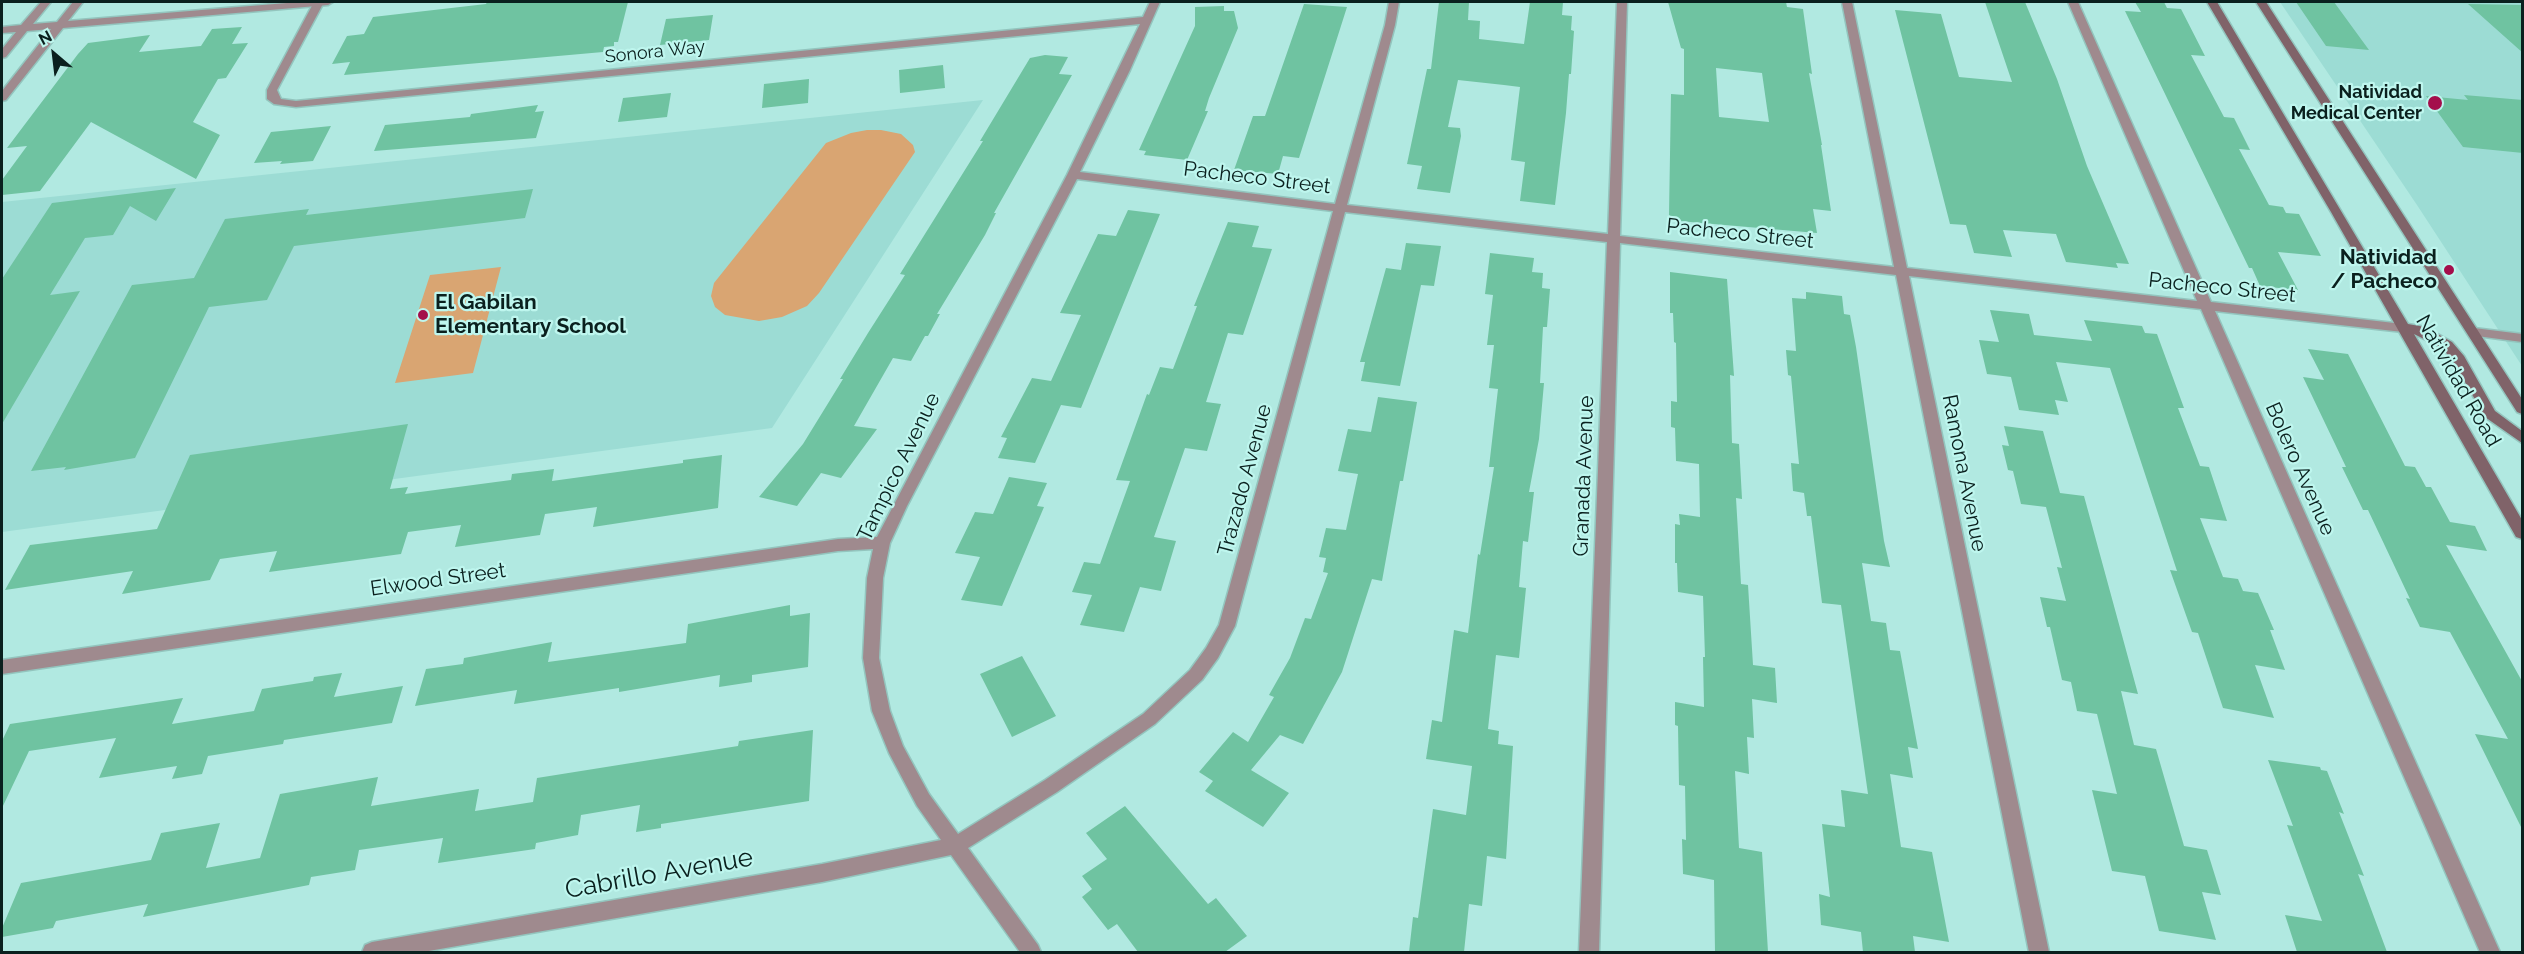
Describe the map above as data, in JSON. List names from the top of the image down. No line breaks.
{"streets":{"main road":["Natividad Road"],"street":["Sonora Way","Pacheco Street","Tampico Avenue","Bolero Avenue","Ramona Avenue","Granada Avenue","Trazado Avenue","Elwood Street","Cabrillo Avenue"]},"crossings":[["Sonora Way","Tampico Avenue"],["Pacheco Street","Natividad Road"],["Pacheco Street","Tampico Avenue"],["Pacheco Street","Bolero Avenue"],["Pacheco Street","Ramona Avenue"],["Pacheco Street","Granada Avenue"],["Pacheco Street","Trazado Avenue"],["Tampico Avenue","Trazado Avenue"],["Tampico Avenue","Elwood Street"],["Tampico Avenue","Cabrillo Avenue"],["Trazado Avenue","Cabrillo Avenue"]],"places":["Natividad Medical Center","Natividad / Pacheco","El Gabilan Elementary School"],"north":"top left"}
